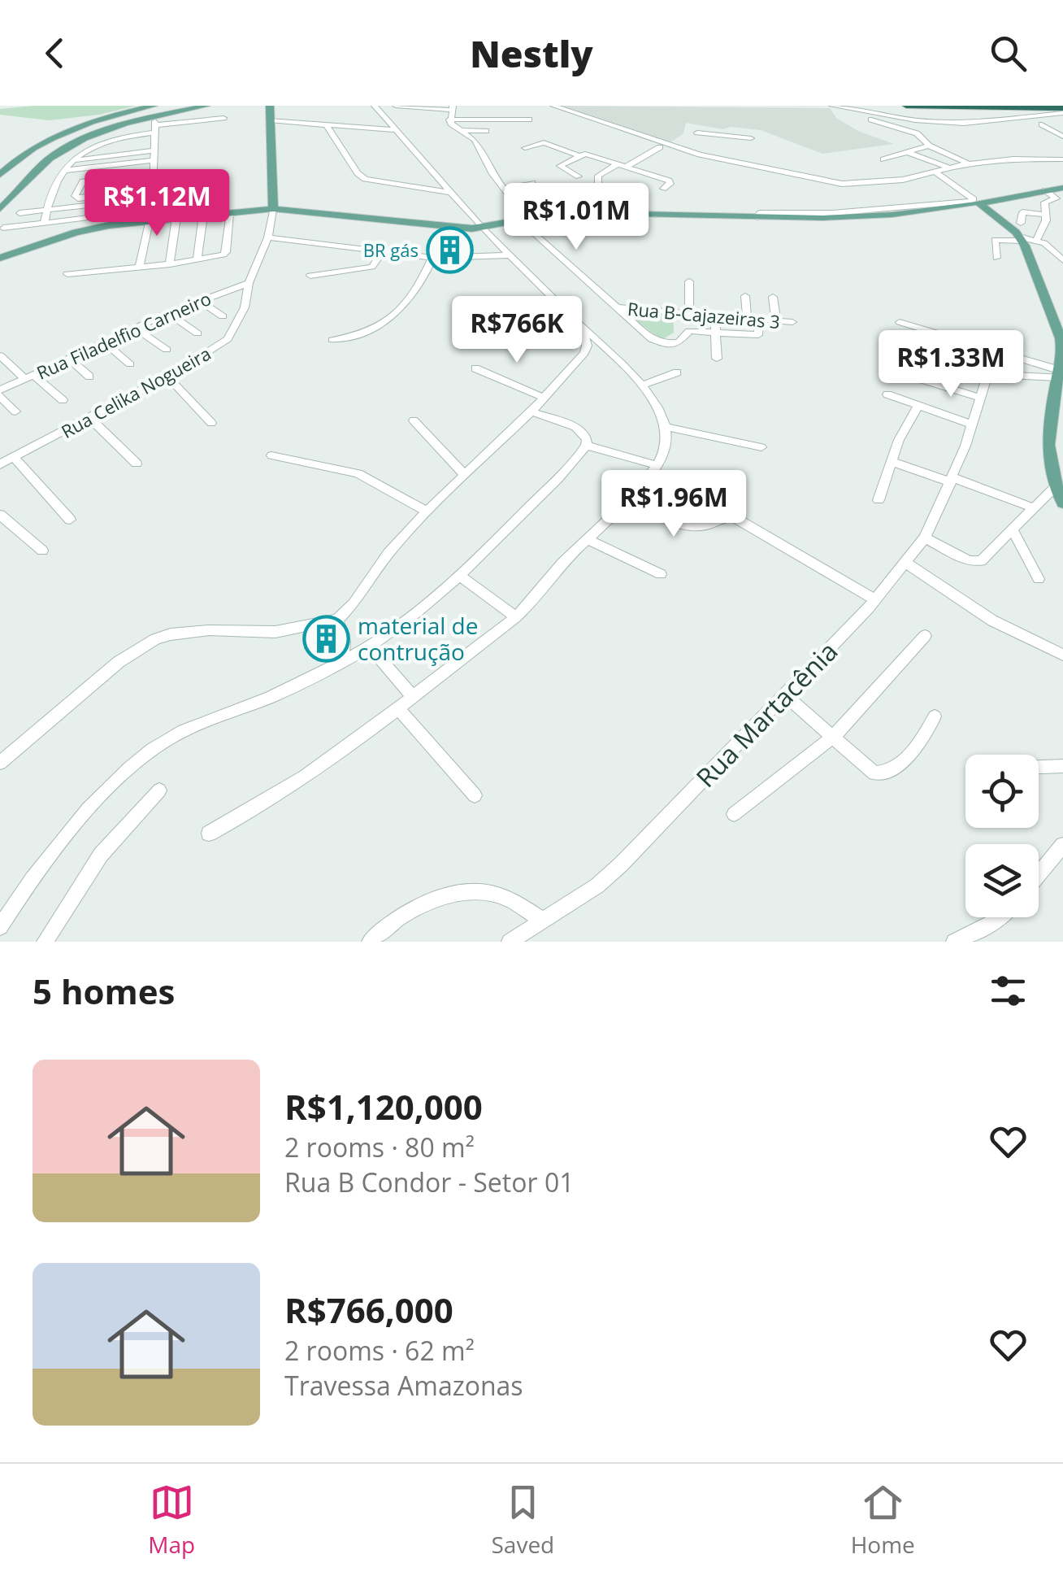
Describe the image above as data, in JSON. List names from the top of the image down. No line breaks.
{"streets":{"main road":["Rua Celika Nogueira"],"street":["Rua B-Cajazeiras 3","Rua Filadelfio Carneiro","Rua Martacênia"]},"crossings":[["Rua Filadelfio Carneiro","Rua Celika Nogueira"]],"places":{"building":["BR gás","material de contrução"]},"page":{"header":"Nestly","price":["R$1.12M","R$1.01M","R$766K","R$1.33M","R$1.96M"],"heading":"5 homes","list":[{"name":"R$1,120,000","note":"2 rooms · 80 m² · Rua B Condor - Setor 01"},{"name":"R$766,000","note":"2 rooms · 62 m² · Travessa Amazonas"}],"tabs":["Map","Saved","Home"]}}
